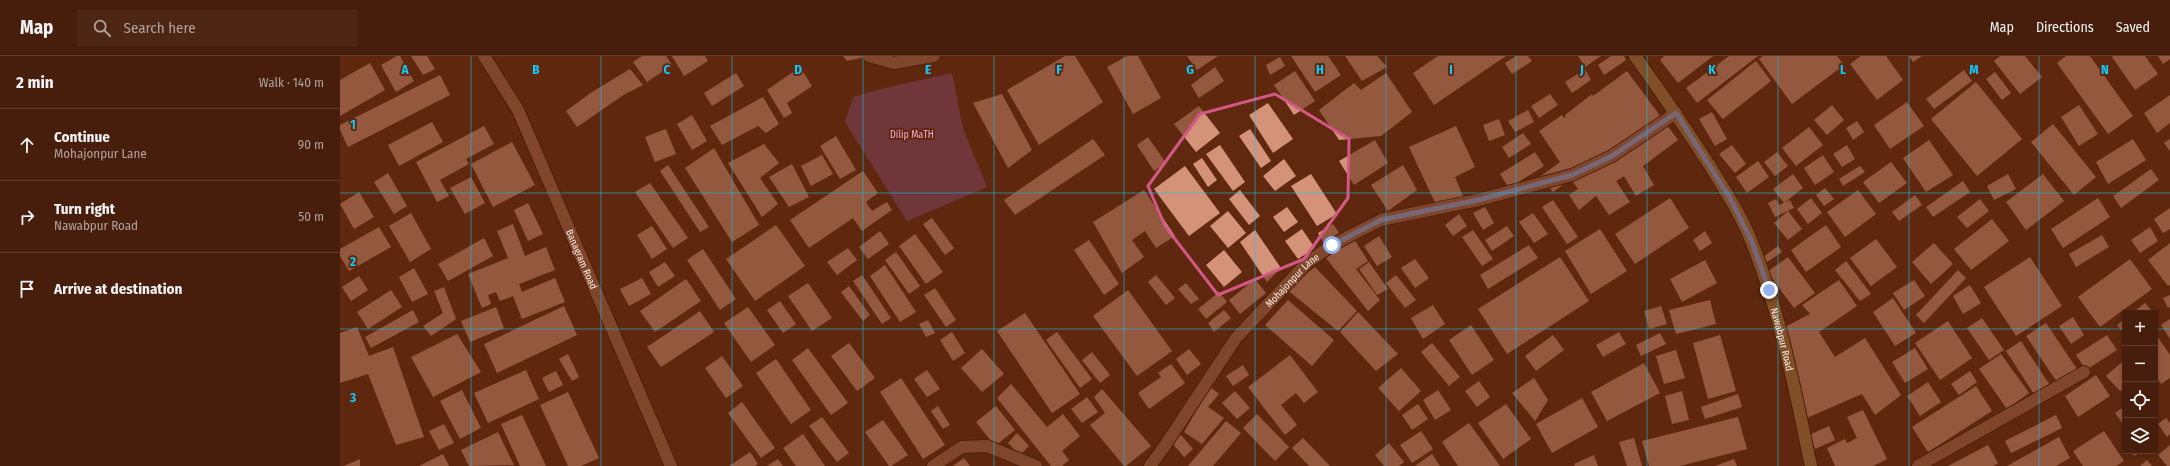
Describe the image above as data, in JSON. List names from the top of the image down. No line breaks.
{"streets":{"main road":["Nawabpur Road"],"street":["Banagram Road","Mohajonpur Lane"]},"crossings":[["Mohajonpur Lane","Nawabpur Road"]],"parks":["Dilip MaTH"],"page":{"header":"Map","search":"Search here","nav":["Map","Directions","Saved"],"heading":["2 min","Walk · 140 m"],"list":[["Continue","Mohajonpur Lane","90 m"],["Turn right","Nawabpur Road","50 m"],"Arrive at destination"],"map_buttons":["+","−"]},"grid":{"columns":["A","B","C","D","E","F","G","H","I","J","K","L","M","N"],"rows":["1","2","3"]}}
